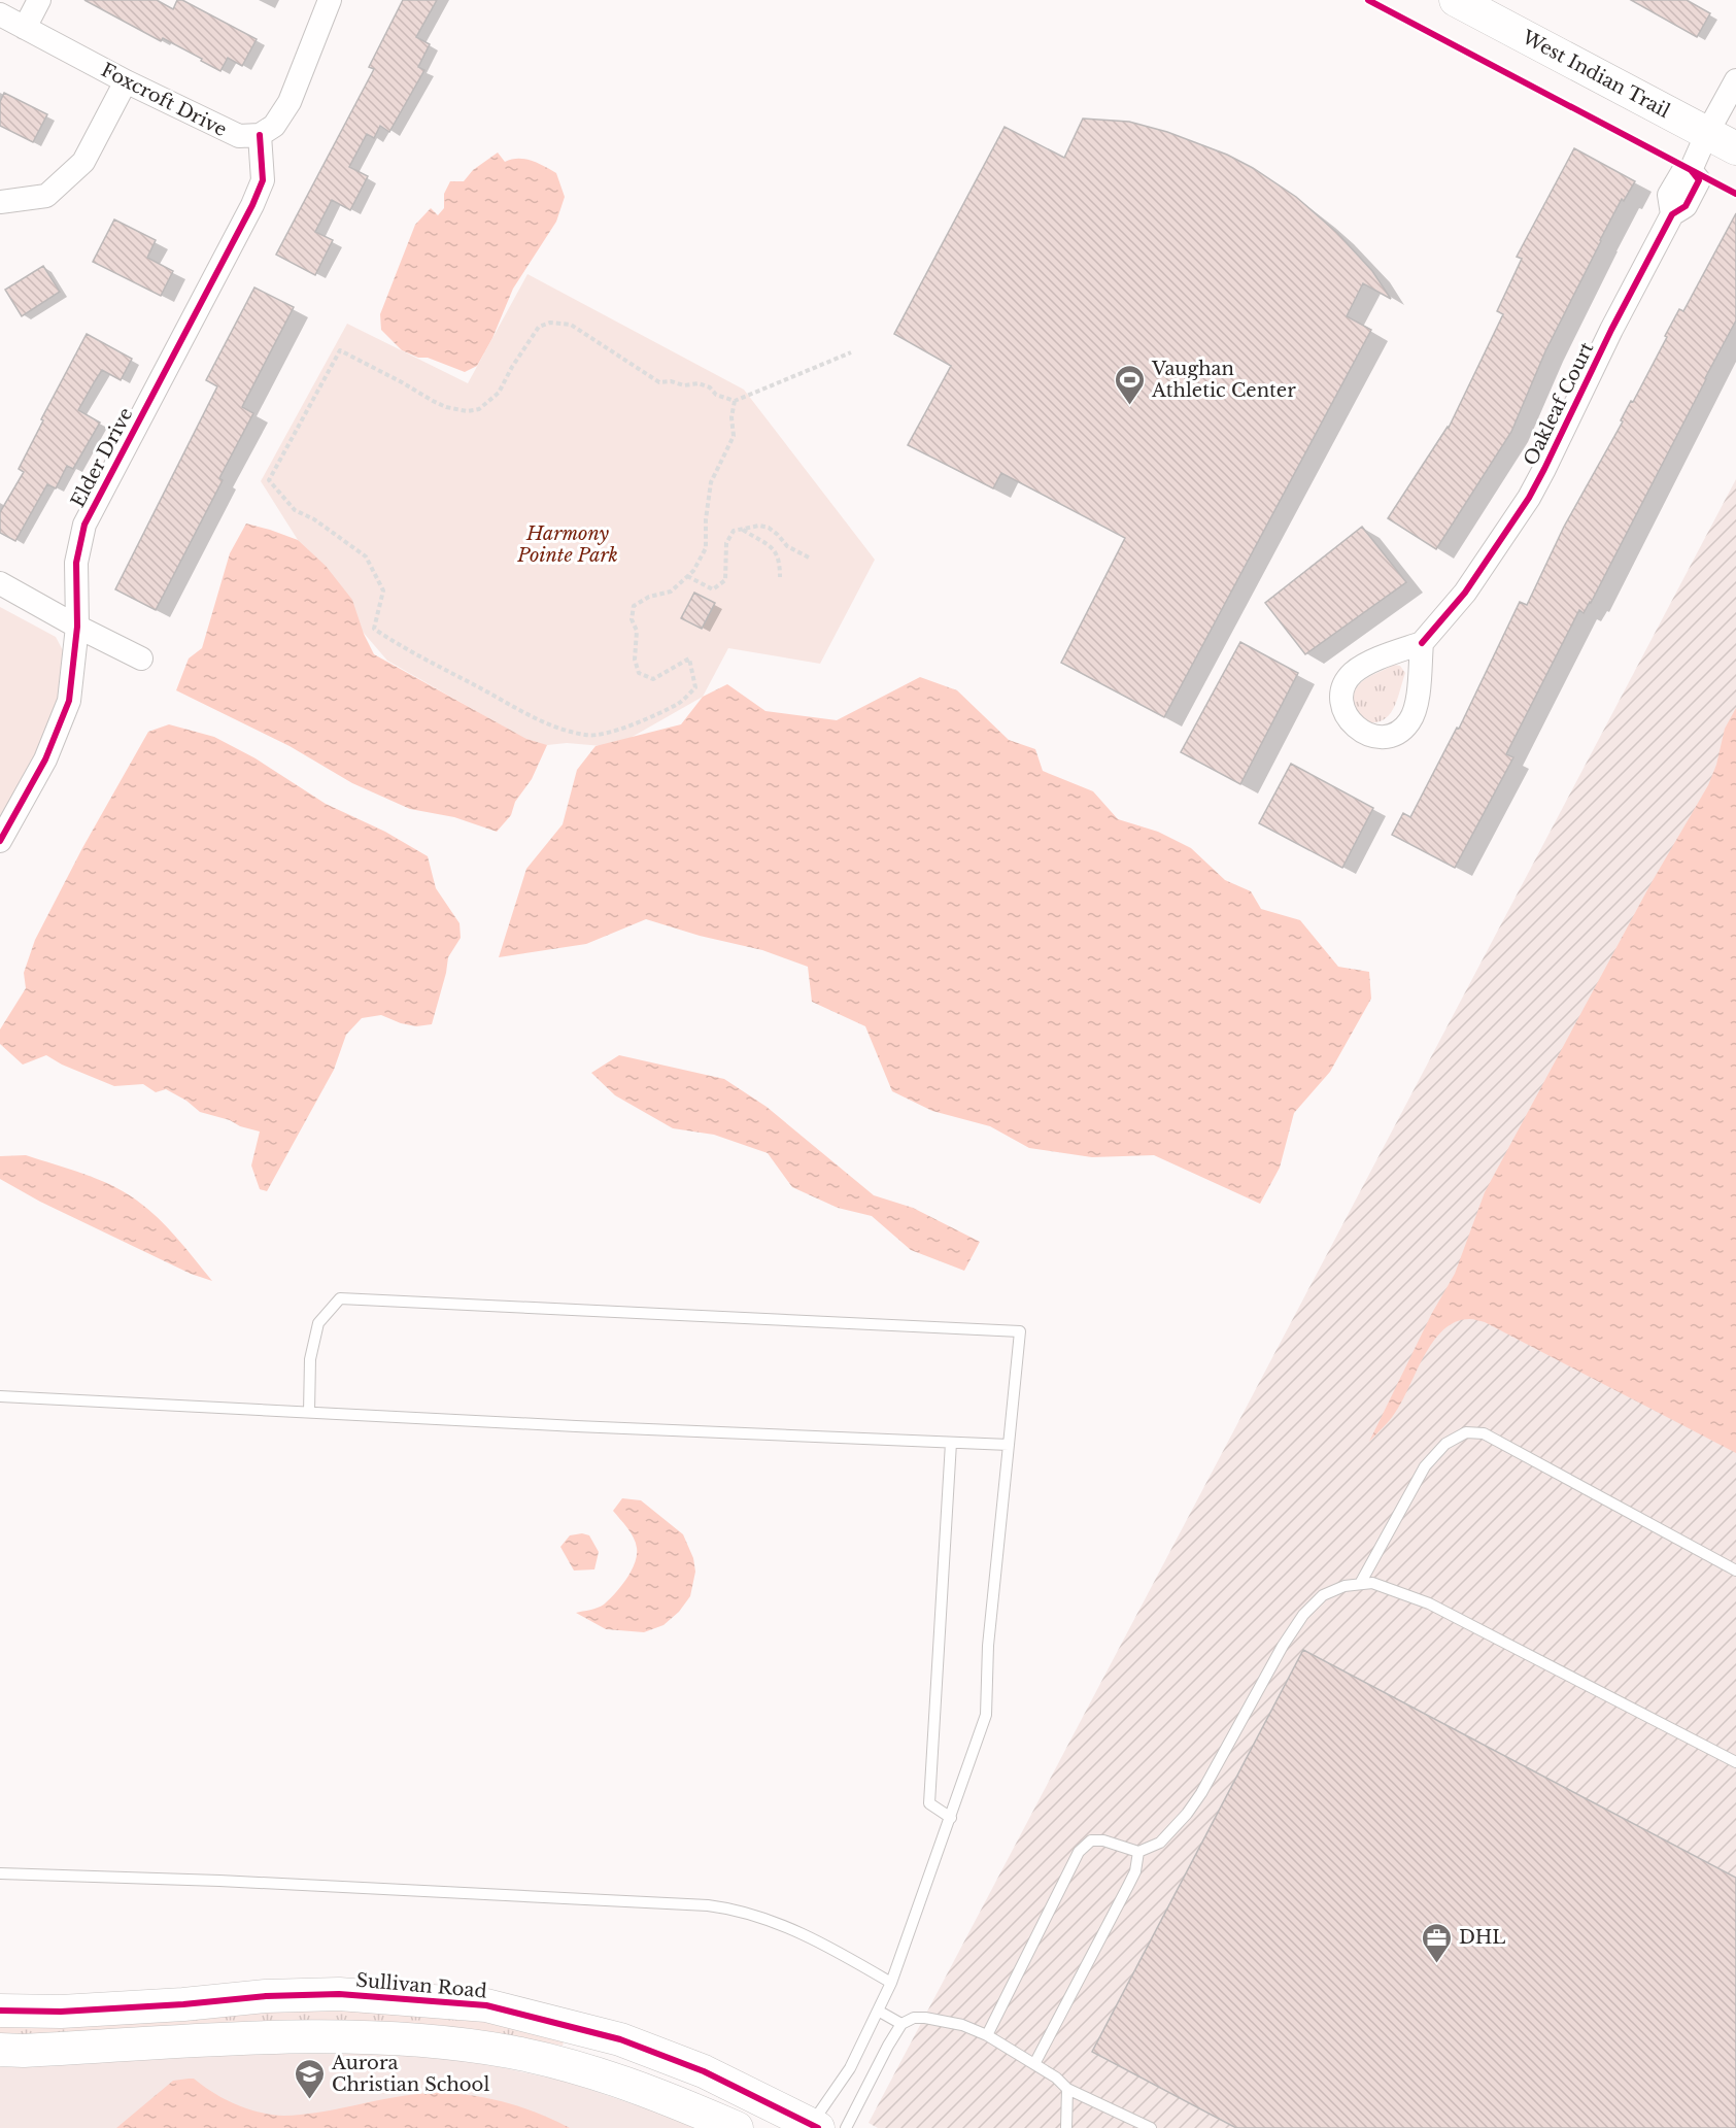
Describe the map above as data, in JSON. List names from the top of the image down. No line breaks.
{"streets":{"street":["West Indian Trail","Foxcroft Drive","Oakleaf Court","Elder Drive","Sullivan Road"]},"crossings":[["West Indian Trail","Oakleaf Court"],["Foxcroft Drive","Elder Drive"]],"parks":["Harmony Pointe Park"],"places":{"sports":["Vaughan Athletic Center"],"office":["DHL"],"school or university":["Aurora Christian School"]}}
